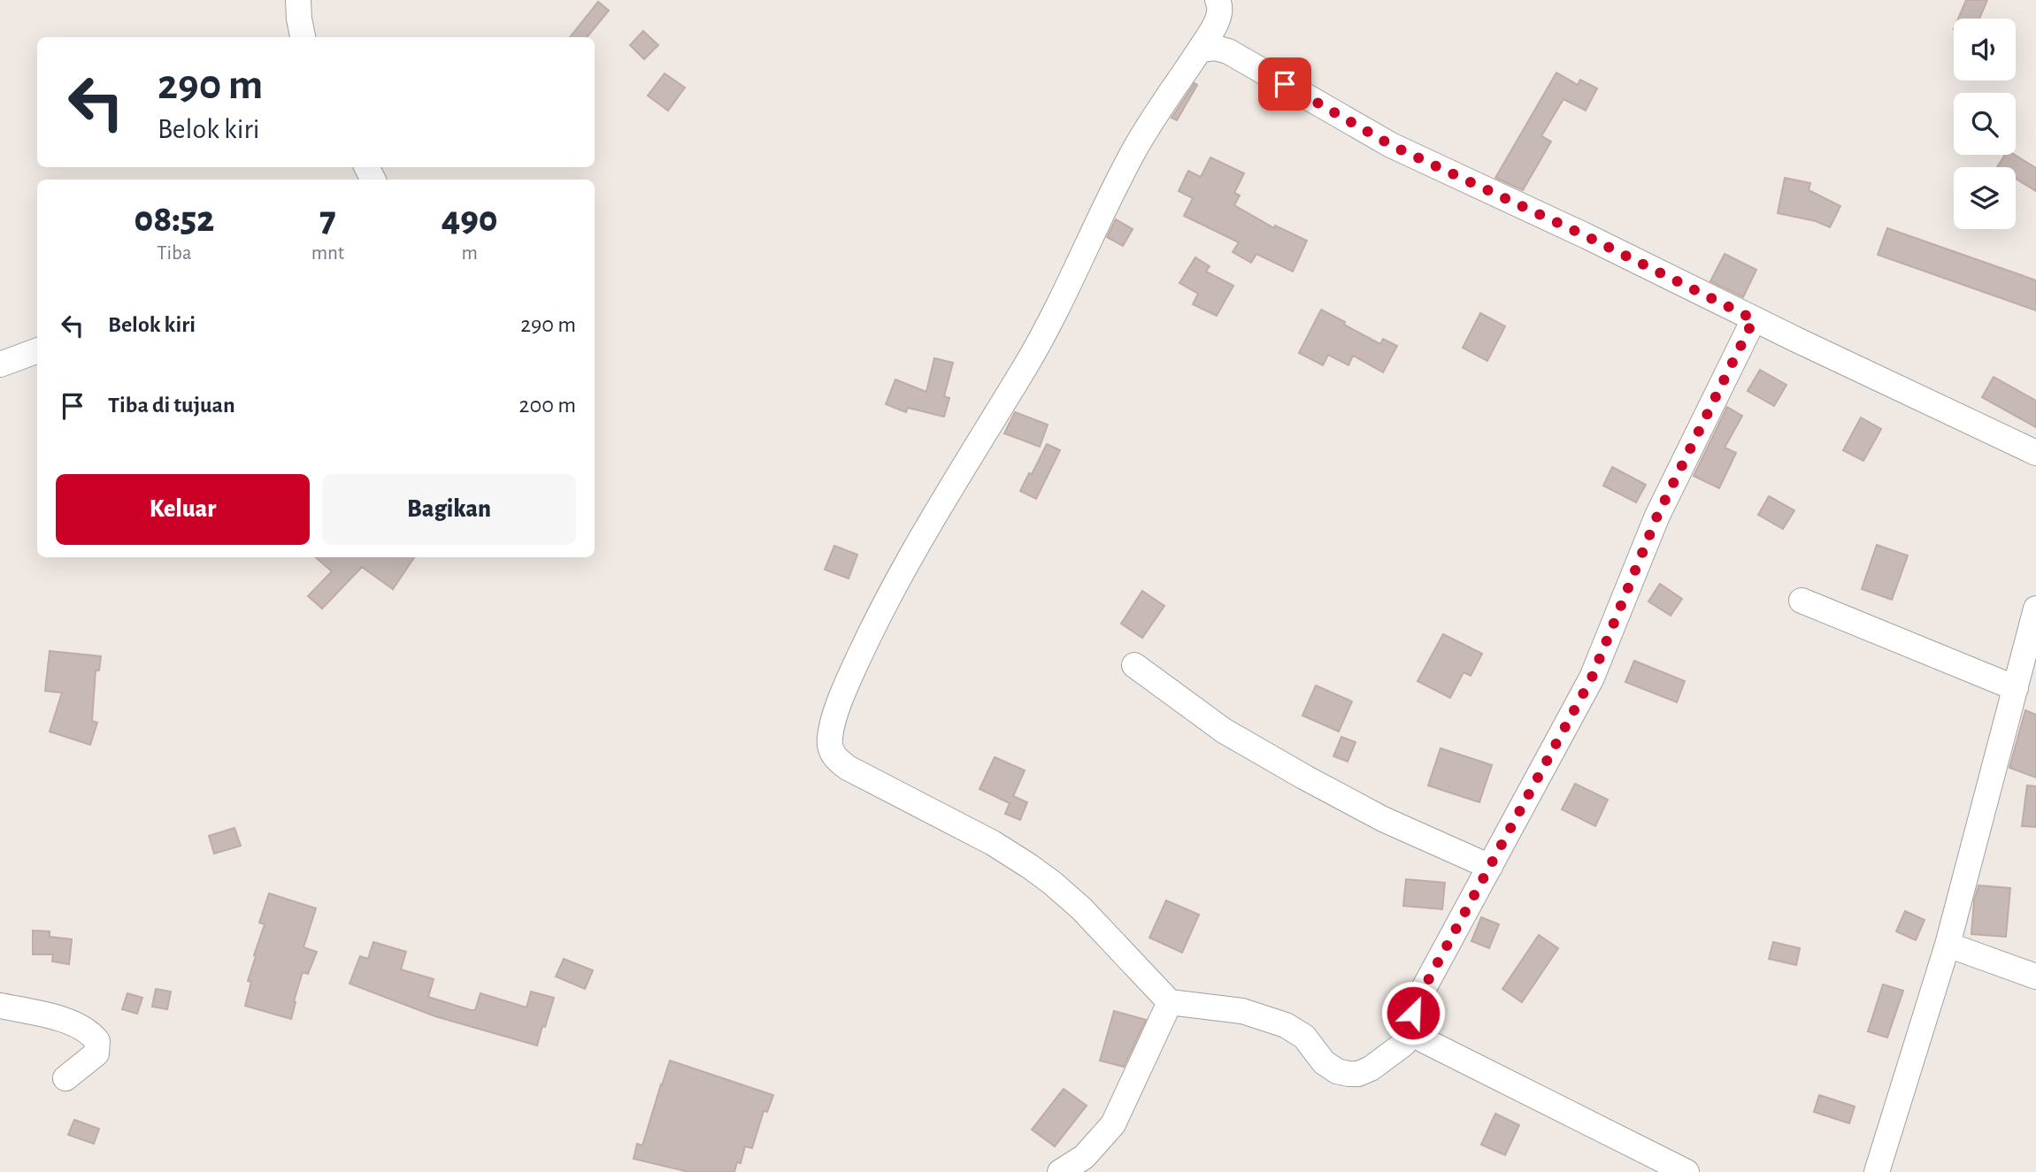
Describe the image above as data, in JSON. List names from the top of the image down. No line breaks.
{"page":{"turn":["290 m","Belok kiri"],"eta":["08:52","Tiba","7","mnt","490","m"],"list":[{"name":"Belok kiri","value":"290 m"},{"name":"Tiba di tujuan","value":"200 m"}],"buttons":["Keluar","Bagikan"]}}
